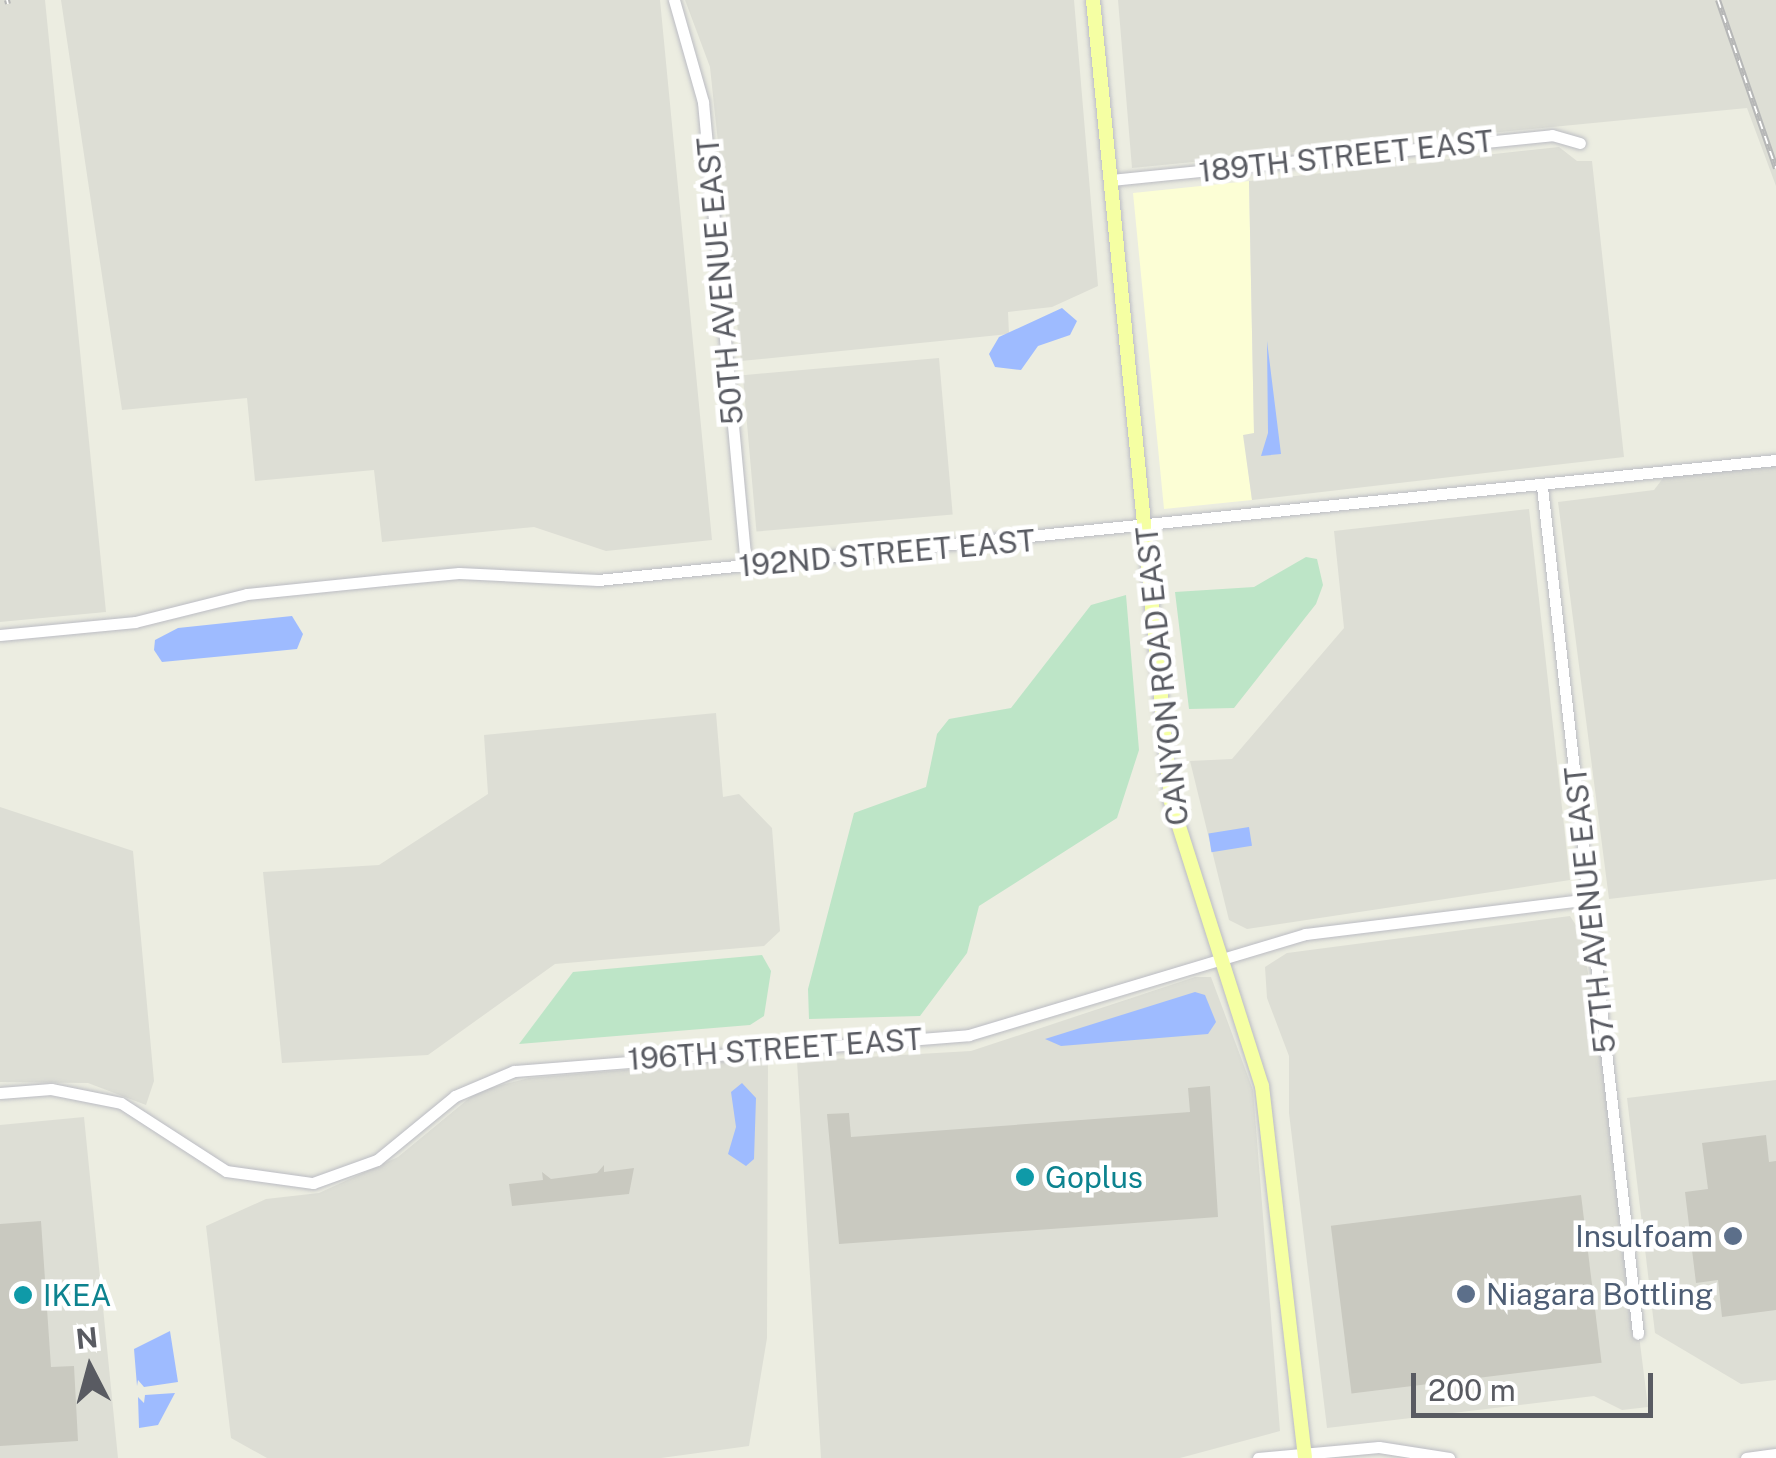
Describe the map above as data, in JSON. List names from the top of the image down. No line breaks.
{"streets":{"main road":["CANYON ROAD EAST"],"street":["189TH STREET EAST","50TH AVENUE EAST","192ND STREET EAST","57TH AVENUE EAST","196TH STREET EAST"]},"crossings":[["189TH STREET EAST","CANYON ROAD EAST"],["50TH AVENUE EAST","192ND STREET EAST"],["192ND STREET EAST","CANYON ROAD EAST"],["192ND STREET EAST","57TH AVENUE EAST"],["CANYON ROAD EAST","196TH STREET EAST"],["57TH AVENUE EAST","196TH STREET EAST"]],"places":["Goplus","Insulfoam","Niagara Bottling","IKEA"],"scale_bar":"200 m","north":"top"}
